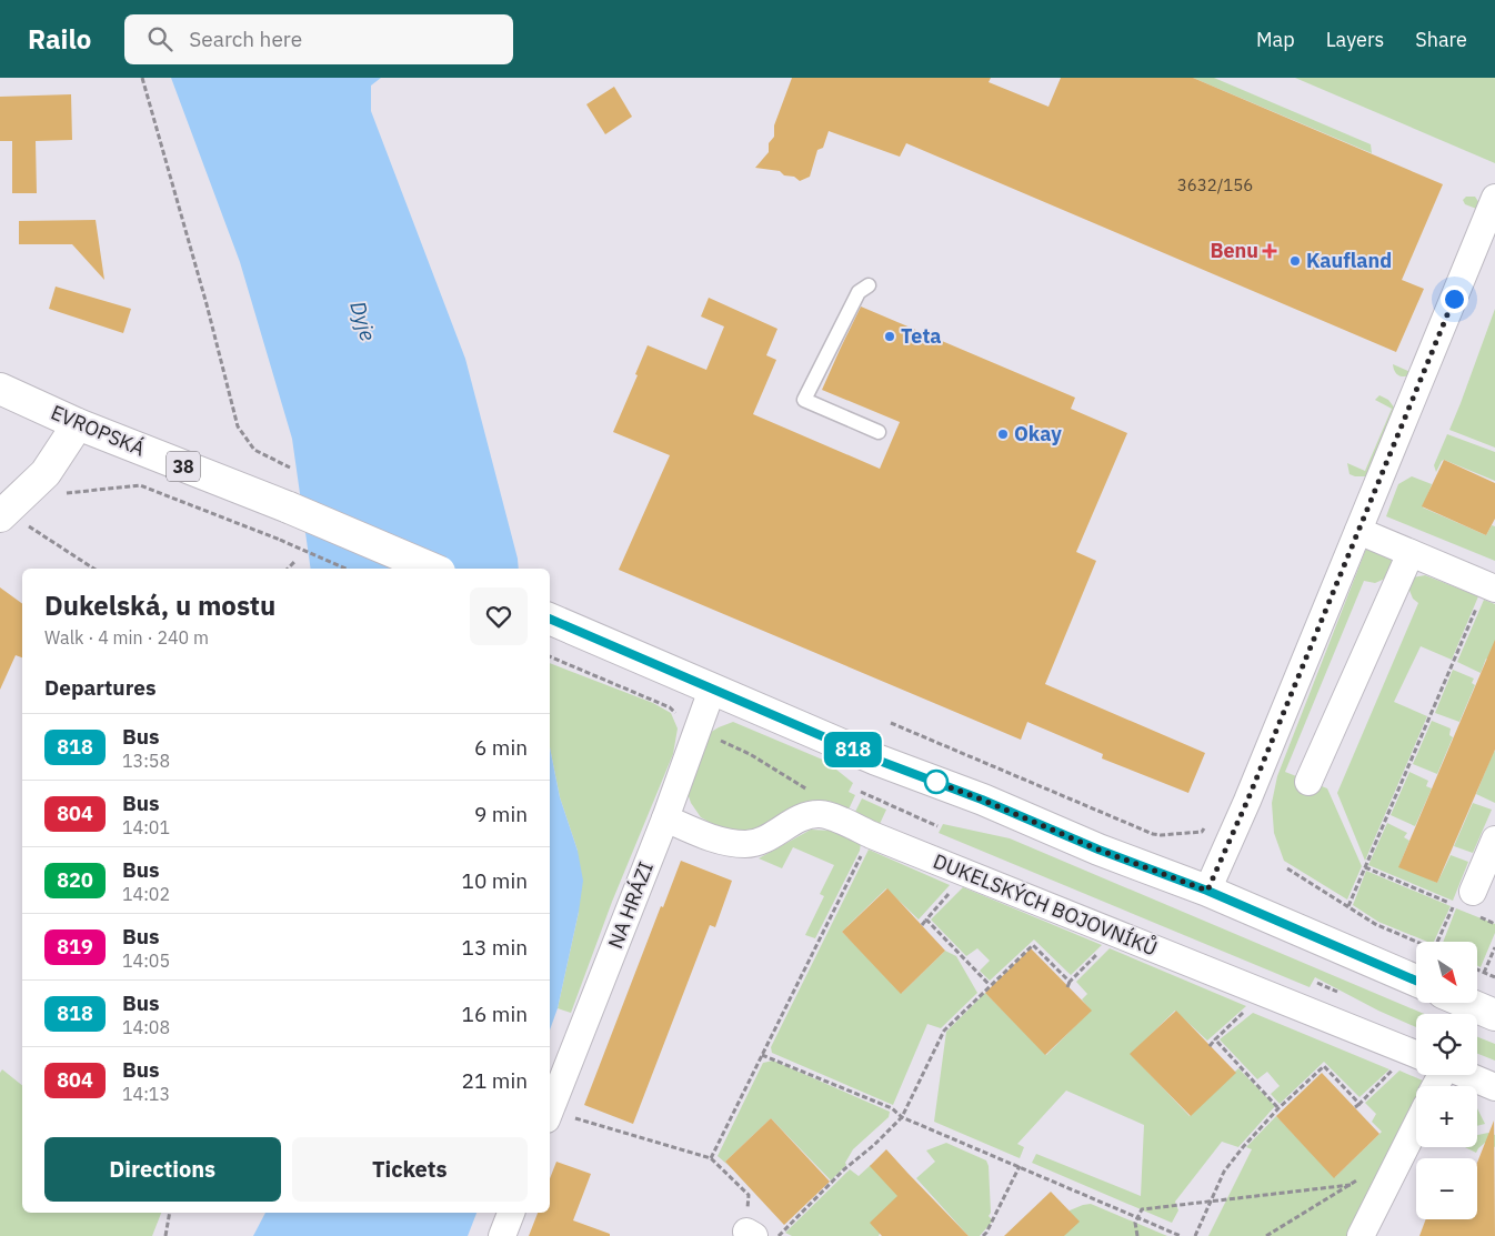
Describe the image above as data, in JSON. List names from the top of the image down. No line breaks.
{"streets":{"main road":["EVROPSKÁ","38"],"street":["NA HRÁZI","DUKELSKÝCH BOJOVNÍKŮ"]},"crossings":[["NA HRÁZI","DUKELSKÝCH BOJOVNÍKŮ"]],"water":["Dyje"],"places":{"health":["Benu"],"other":["Kaufland","Teta","Okay"]},"lines":["bus line 818"],"house_numbers":["3632/156"],"north":"bottom right","page":{"header":"Railo","search":"Search here","nav":["Map","Layers","Share"],"on_map":"818","heading":[["Dukelská, u mostu","Walk · 4 min · 240 m"],"Departures"],"list":[{"mark":"818","name":"Bus","note":"13:58","value":"6 min"},{"mark":"804","name":"Bus","note":"14:01","value":"9 min"},{"mark":"820","name":"Bus","note":"14:02","value":"10 min"},{"mark":"819","name":"Bus","note":"14:05","value":"13 min"},{"mark":"818","name":"Bus","note":"14:08","value":"16 min"},{"mark":"804","name":"Bus","note":"14:13","value":"21 min"}],"map_buttons":["+","−"],"buttons":["Directions","Tickets"]}}
